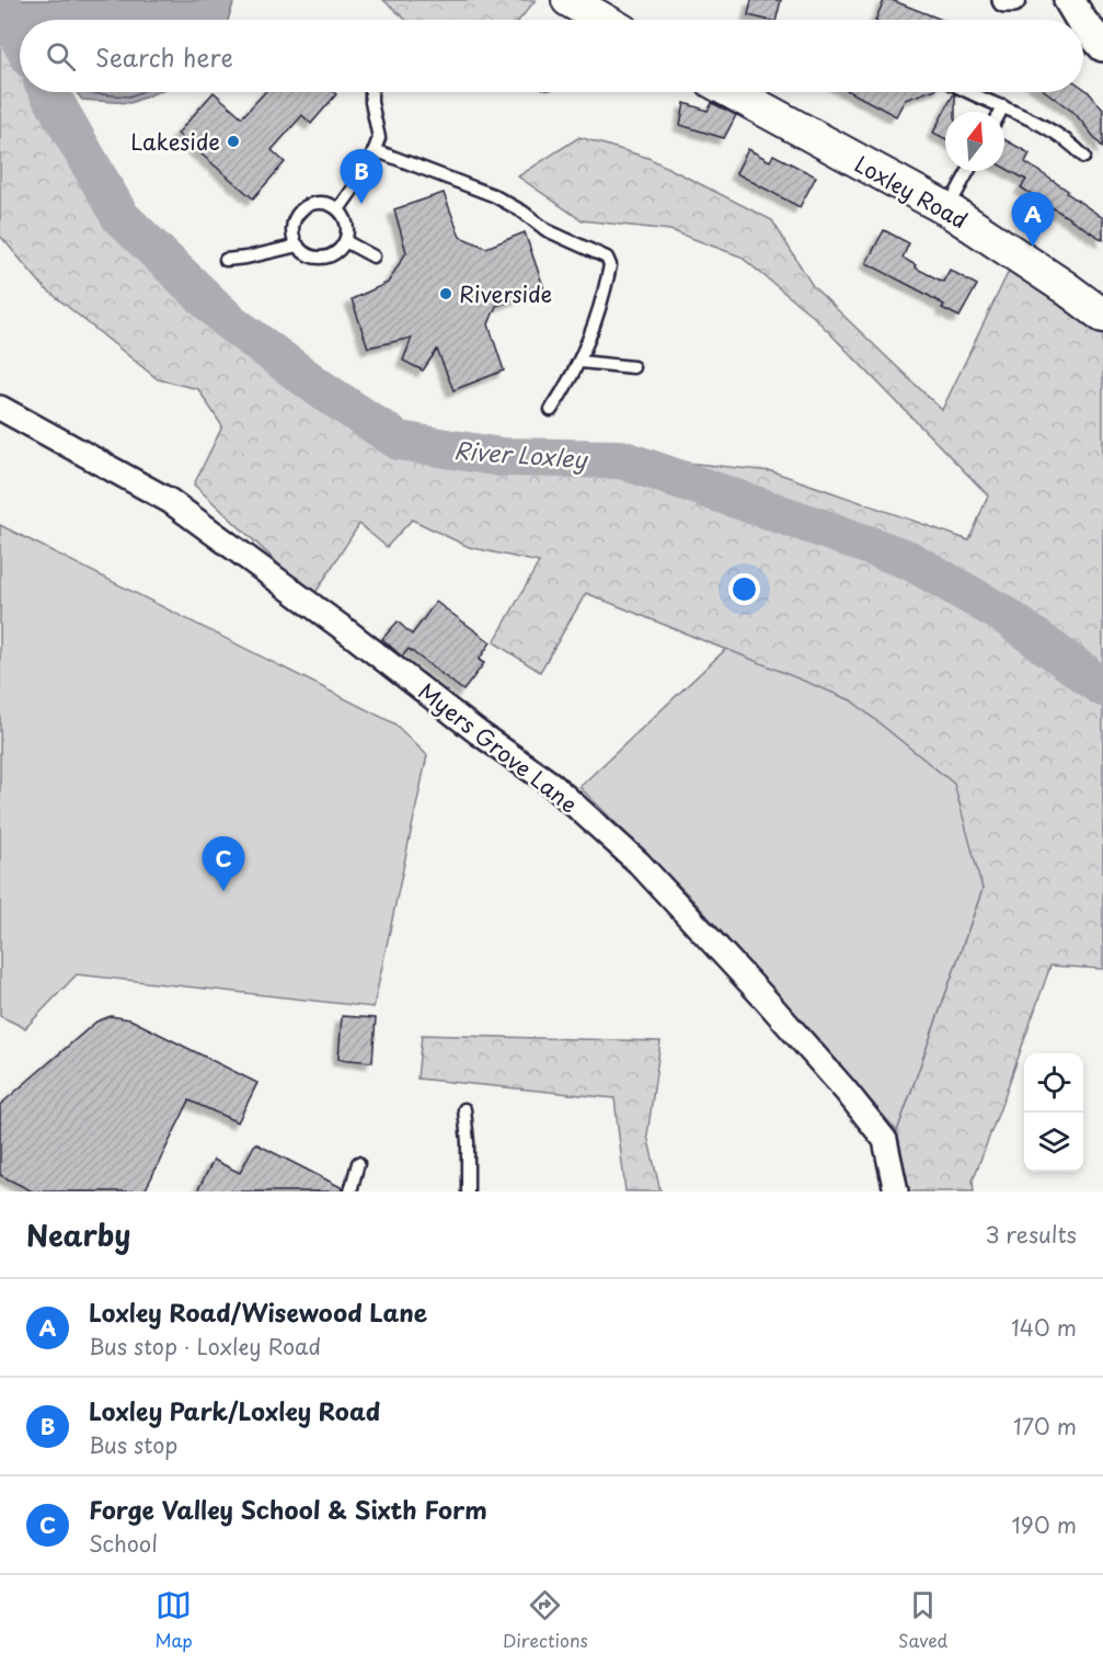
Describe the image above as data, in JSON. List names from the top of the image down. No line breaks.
{"streets":{"main road":["Loxley Road"],"street":["Myers Grove Lane"]},"water":["River Loxley"],"places":["Lakeside","Riverside"],"north":"top","page":{"search":"Search here","pins":["B","A","C"],"heading":["Nearby","3 results"],"list":[{"mark":"A","name":"Loxley Road/Wisewood Lane","note":"Bus stop · Loxley Road","value":"140 m"},{"mark":"B","name":"Loxley Park/Loxley Road","note":"Bus stop","value":"170 m"},{"mark":"C","name":"Forge Valley School & Sixth Form","note":"School","value":"190 m"}],"nav":["Map","Directions","Saved"]}}
